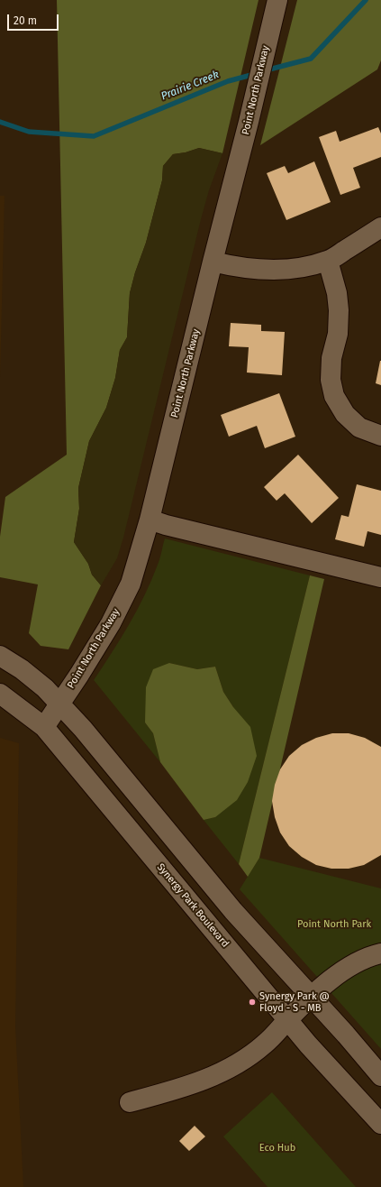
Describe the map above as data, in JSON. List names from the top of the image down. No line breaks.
{"streets":{"street":["Point North Parkway","Synergy Park Boulevard"]},"crossings":[["Point North Parkway","Synergy Park Boulevard"]],"water":["Prairie Creek"],"parks":["Point North Park","Eco Hub"],"places":["Synergy Park @ Floyd - S - MB"],"scale_bar":"20 m"}
